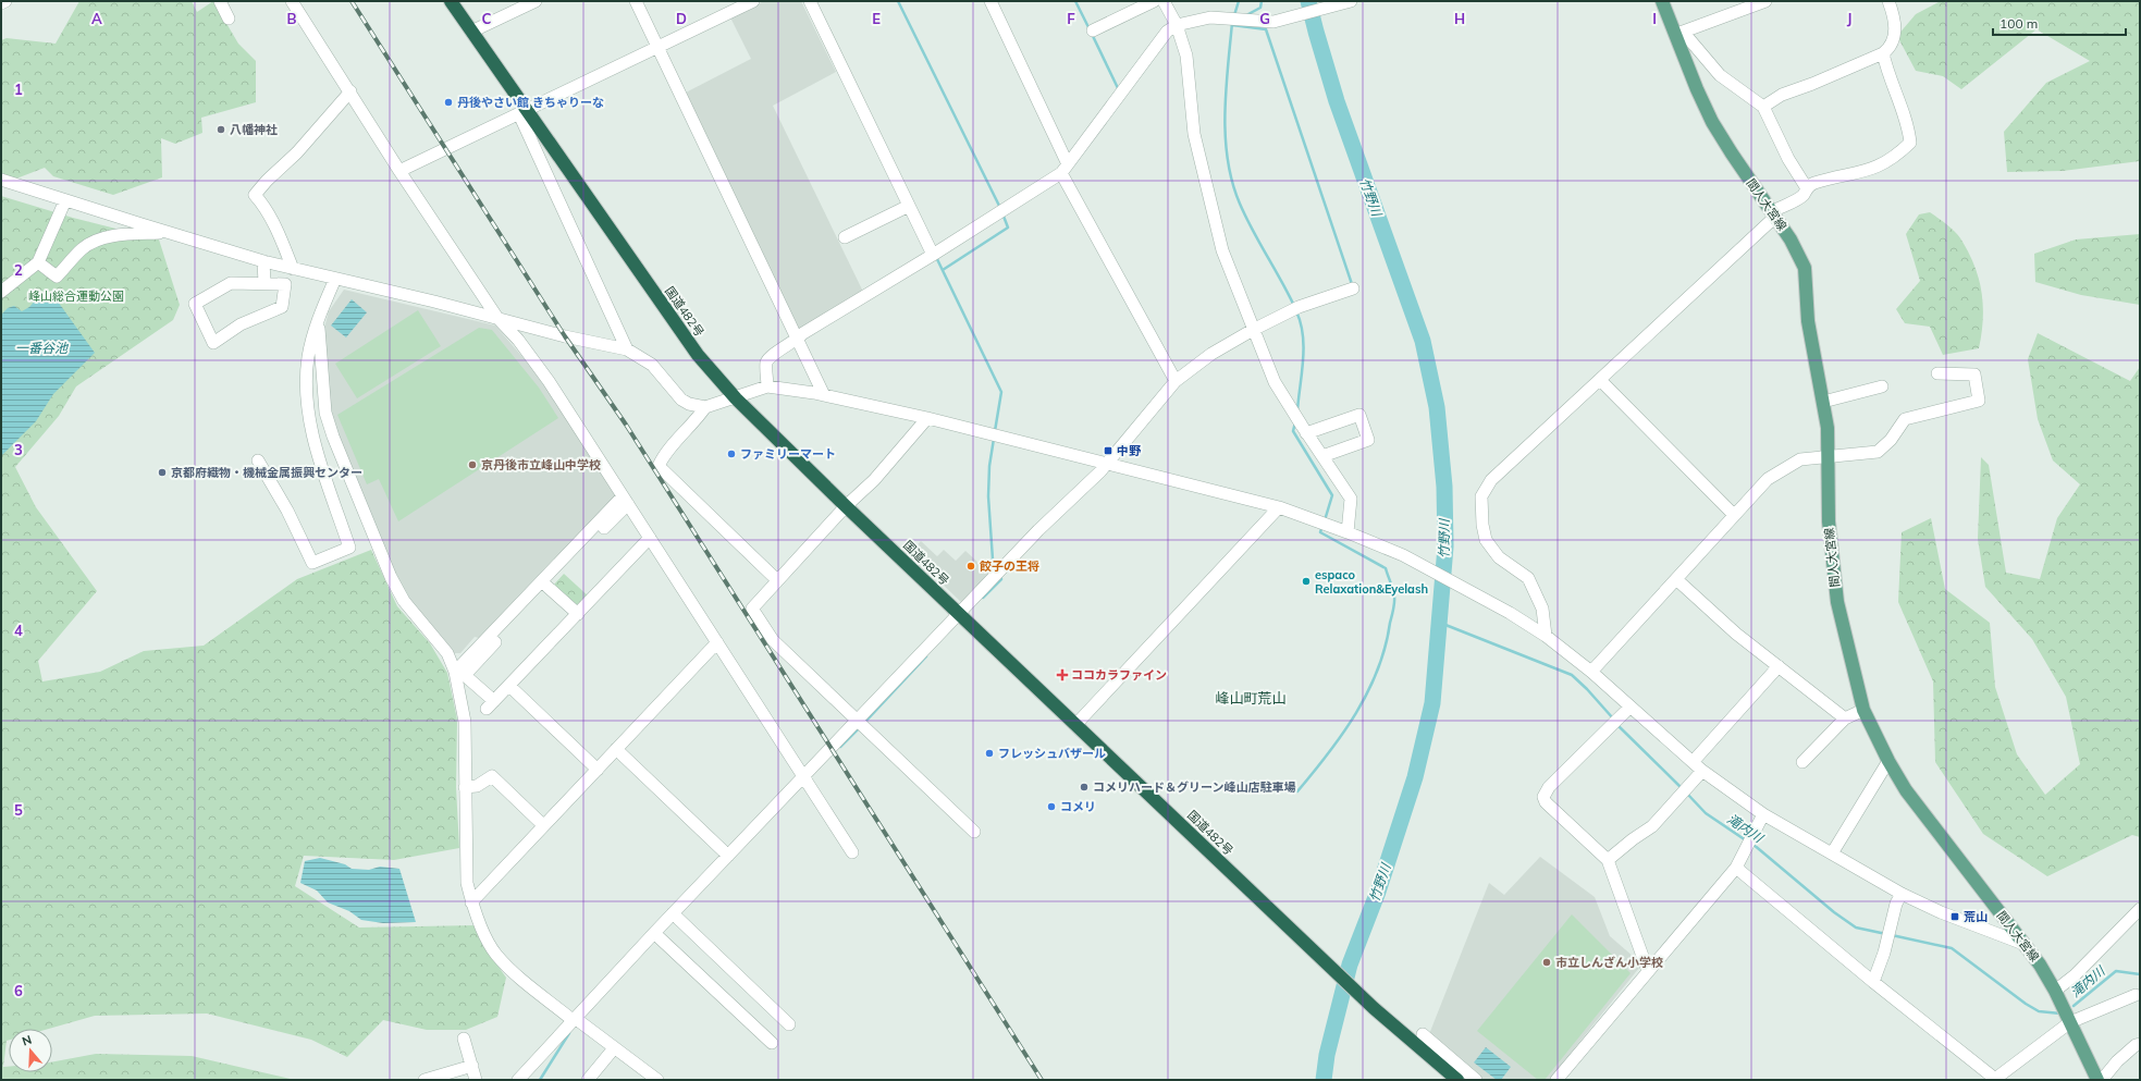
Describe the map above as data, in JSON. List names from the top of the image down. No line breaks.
{"streets":{"highway":["国道482号"],"main road":["間人大宮線"]},"districts":["峰山町荒山"],"water":["竹野川","一番谷池","滝内川"],"parks":["峰山総合運動公園"],"places":{"other":["丹後やさい館 きちゃりーな","八幡神社","ファミリーマート","京丹後市立峰山中学校","京都府織物・機械金属振興センター","餃子の王将","espaco Relaxation&Eyelash","フレッシュバザール","コメリハード＆グリーン峰山店駐車場","コメリ","市立しんざん小学校"],"transit":["中野","荒山"],"health":["ココカラファイン"]},"scale_bar":"100 m","north":"top","grid":{"columns":["A","B","C","D","E","F","G","H","I","J"],"rows":["1","2","3","4","5","6"]}}
